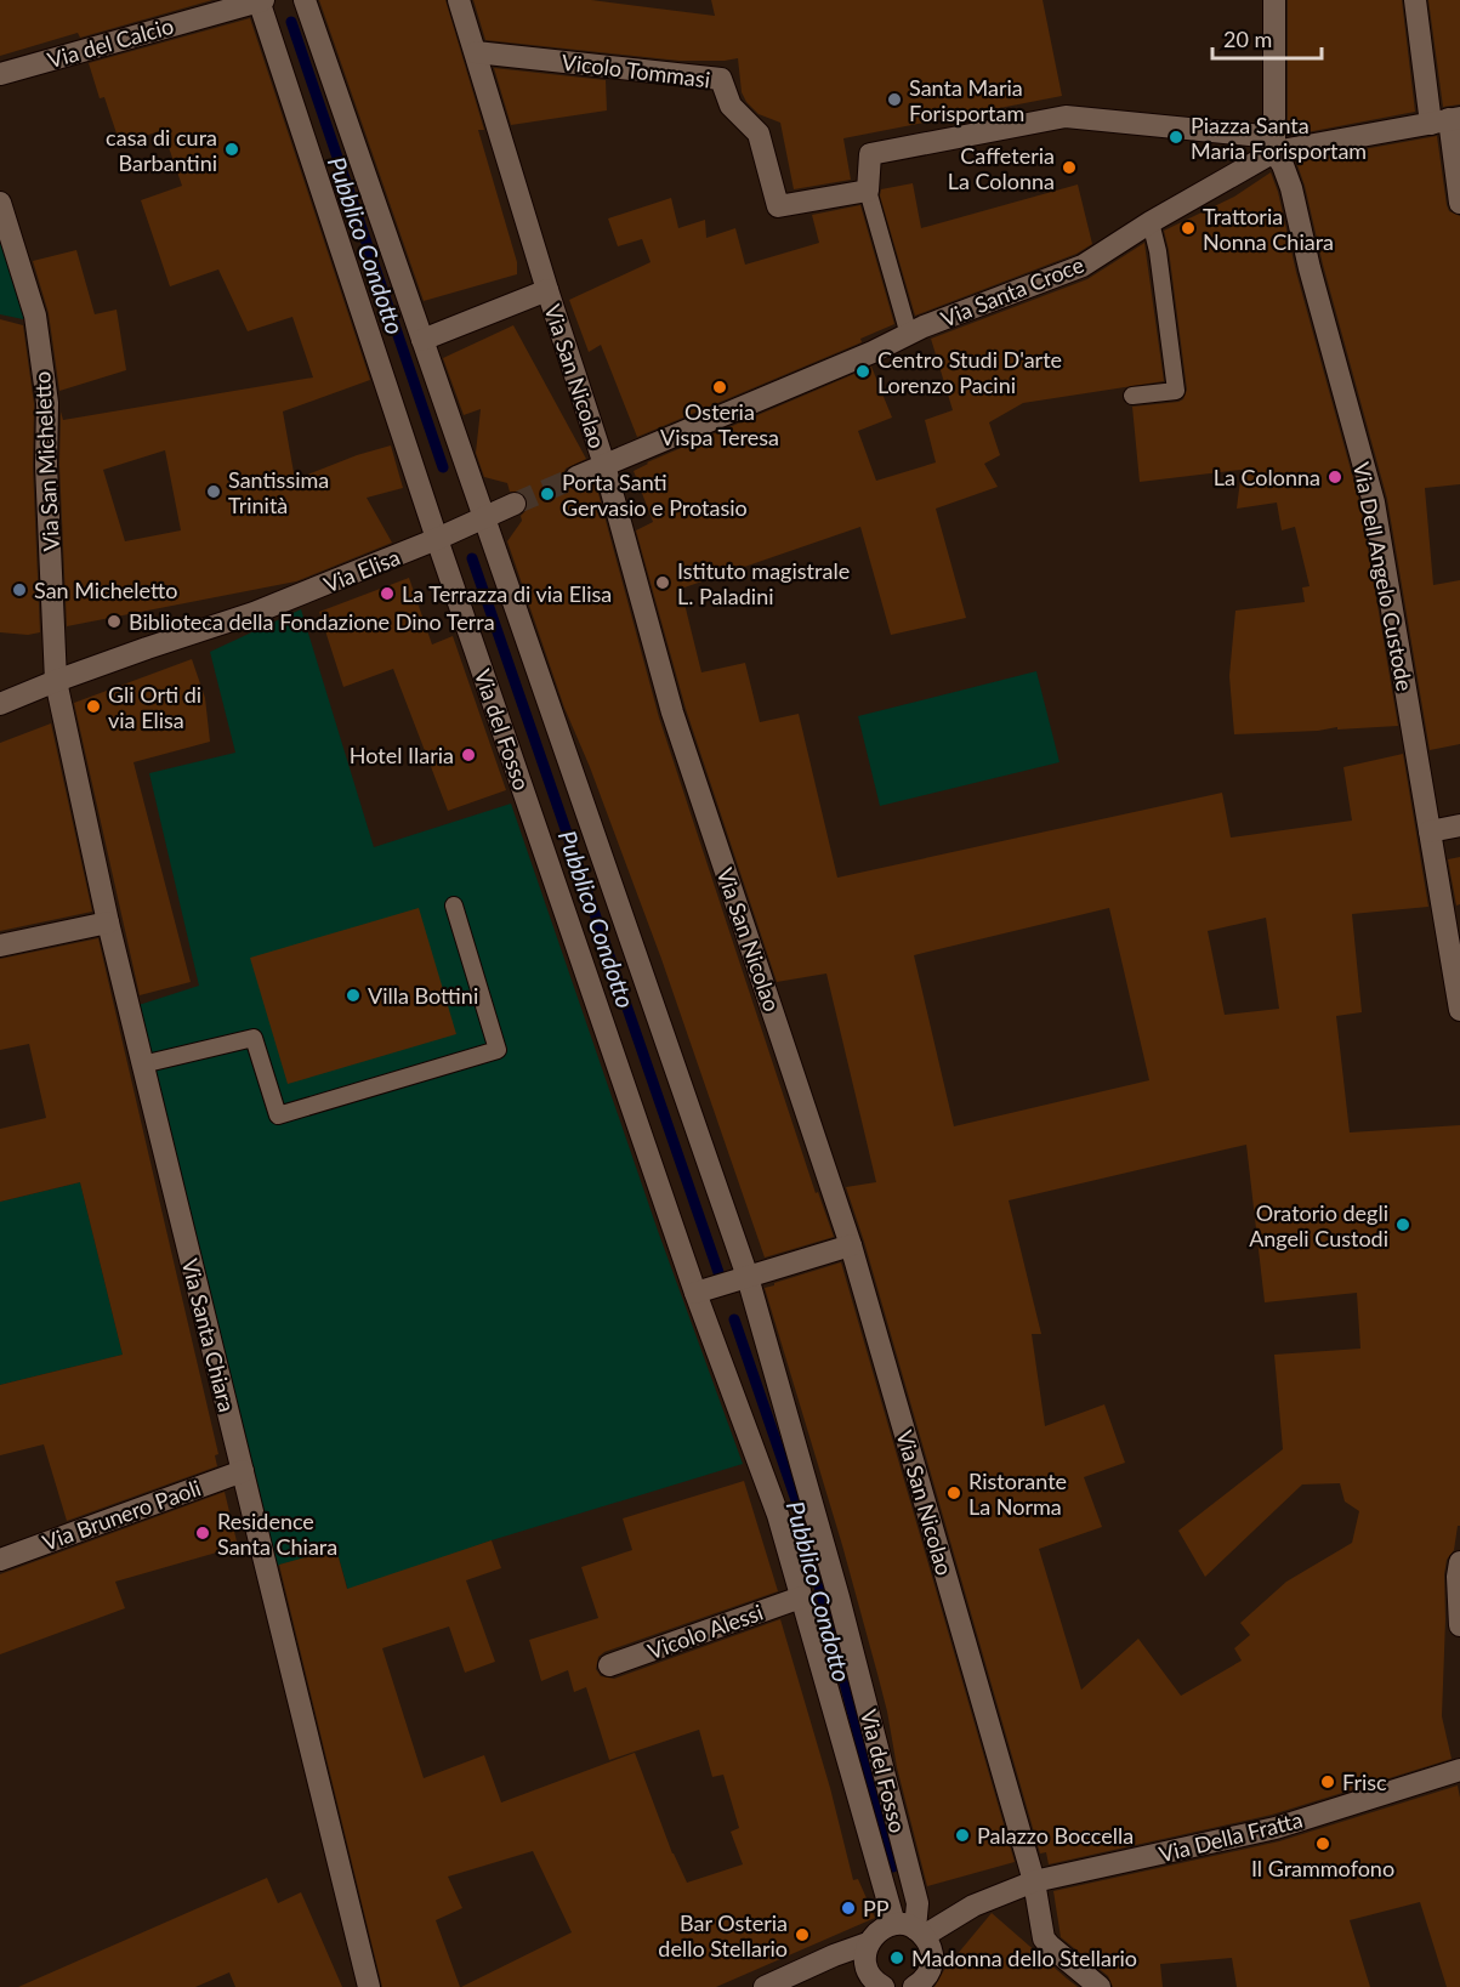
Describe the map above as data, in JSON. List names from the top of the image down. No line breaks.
{"streets":{"street":["Via del Calcio","Vicolo Tommasi","Via Santa Croce","Via San Nicolao","Via San Micheletto","Via Elisa","Via Dell Angelo Custode","Via del Fosso","Via Santa Chiara","Via Brunero Paoli","Vicolo Alessi","Via Della Fratta"]},"crossings":[["Via del Calcio","Via del Fosso"],["Vicolo Tommasi","Via San Nicolao"],["Via Santa Croce","Via San Nicolao"],["Via Santa Croce","Via Dell Angelo Custode"],["Via San Nicolao","Via Della Fratta"],["Via San Micheletto","Via Elisa"],["Via San Micheletto","Via Santa Chiara"],["Via Elisa","Via del Fosso"],["Via Elisa","Via Santa Chiara"],["Via del Fosso","Vicolo Alessi"],["Via del Fosso","Via Della Fratta"],["Via Santa Chiara","Via Brunero Paoli"]],"water":["Pubblico Condotto"],"places":["Santa Maria Forisportam","Piazza Santa Maria Forisportam","casa di cura Barbantini","Caffeteria La Colonna","Trattoria Nonna Chiara","Centro Studi D'arte Lorenzo Pacini","Osteria Vispa Teresa","La Colonna","Santissima Trinità","Porta Santi Gervasio e Protasio","Istituto magistrale L. Paladini","San Micheletto","La Terrazza di via Elisa","Biblioteca della Fondazione Dino Terra","Gli Orti di via Elisa","Hotel Ilaria","Villa Bottini","Oratorio degli Angeli Custodi","Ristorante La Norma","Residence Santa Chiara","Frisc","Palazzo Boccella","Il Grammofono","PP","Bar Osteria dello Stellario","Madonna dello Stellario"],"scale_bar":"20 m"}
